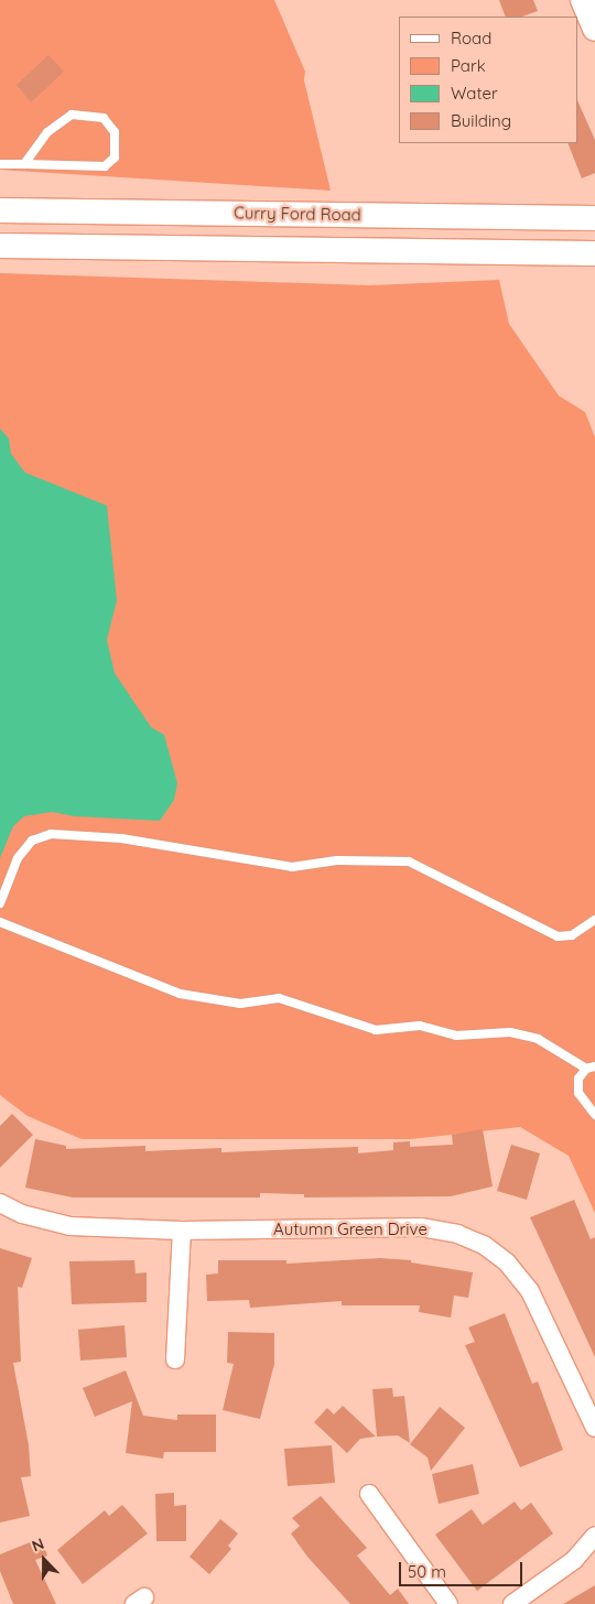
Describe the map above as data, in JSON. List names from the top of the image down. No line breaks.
{"streets":{"main road":["Curry Ford Road"],"street":["Autumn Green Drive"]},"legend":["Road","Park","Water","Building"],"scale_bar":"50 m","north":"top"}
